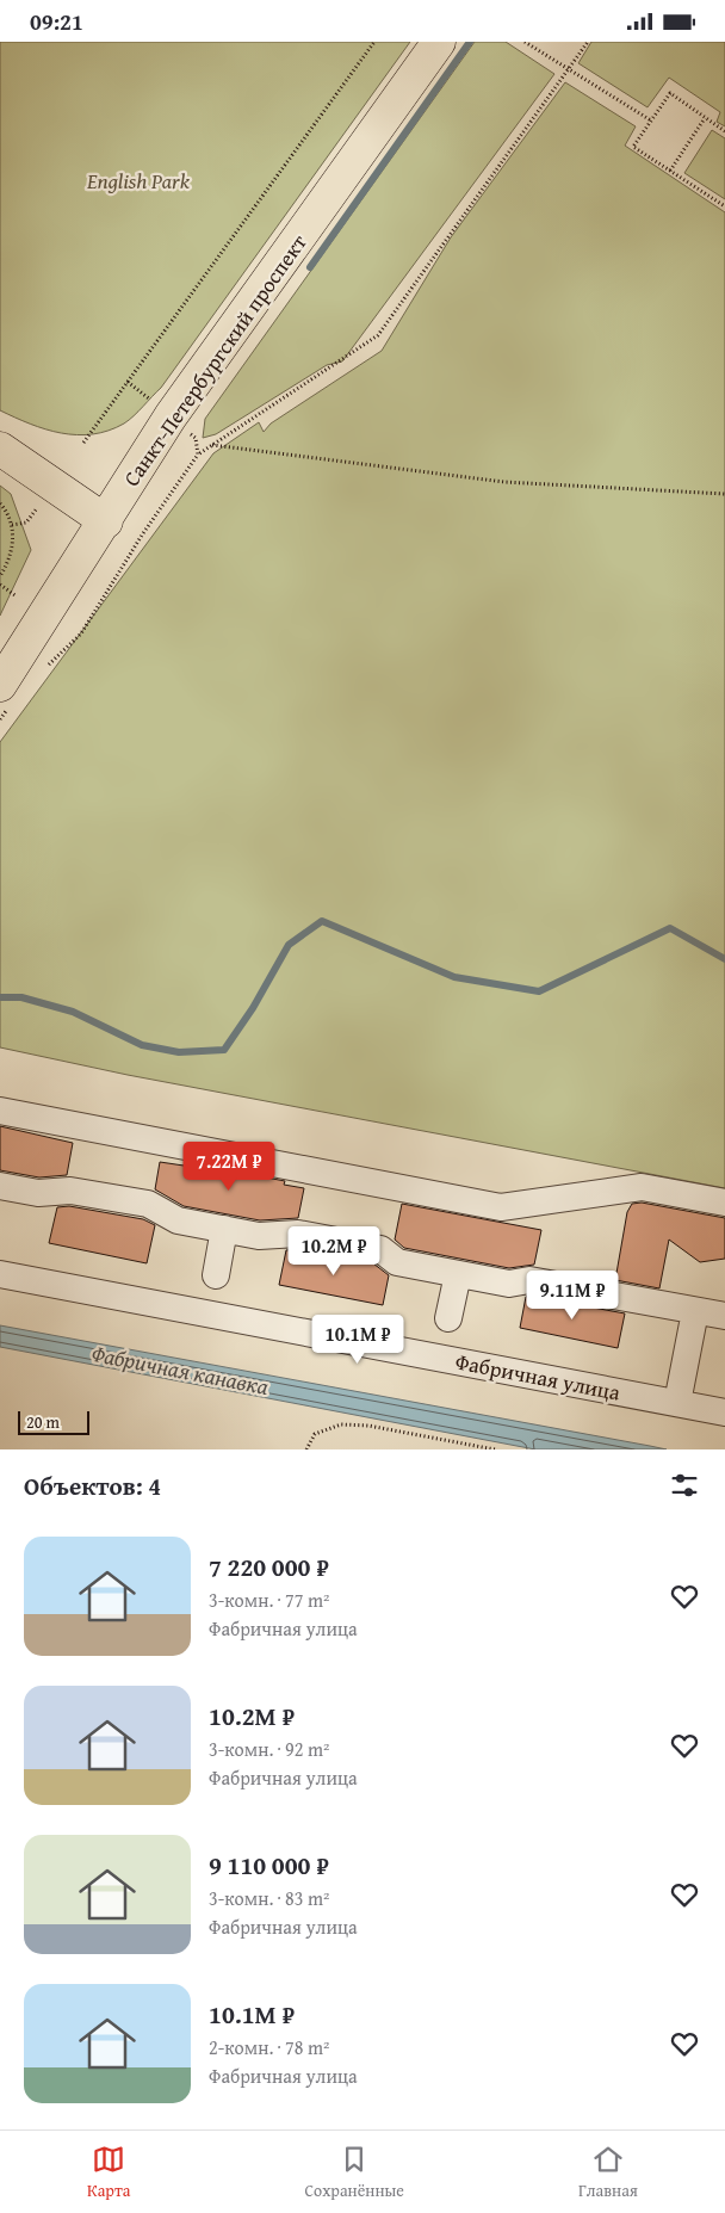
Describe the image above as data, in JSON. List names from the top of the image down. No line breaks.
{"streets":{"main road":["Санкт-Петербургский проспект"],"street":["Фабричная улица"]},"water":["Фабричная канавка"],"parks":["English Park"],"scale_bar":"20 m","page":{"status":"09:21","price":["7.22M ₽","10.2M ₽","9.11M ₽","10.1M ₽"],"scale":"20 m","heading":"Объектов: 4","list":[{"name":"7 220 000 ₽","note":"3-комн. · 77 m² · Фабричная улица"},{"name":"10.2M ₽","note":"3-комн. · 92 m² · Фабричная улица"},{"name":"9 110 000 ₽","note":"3-комн. · 83 m² · Фабричная улица"},{"name":"10.1M ₽","note":"2-комн. · 78 m² · Фабричная улица"}],"tabs":["Карта","Сохранённые","Главная"]}}
